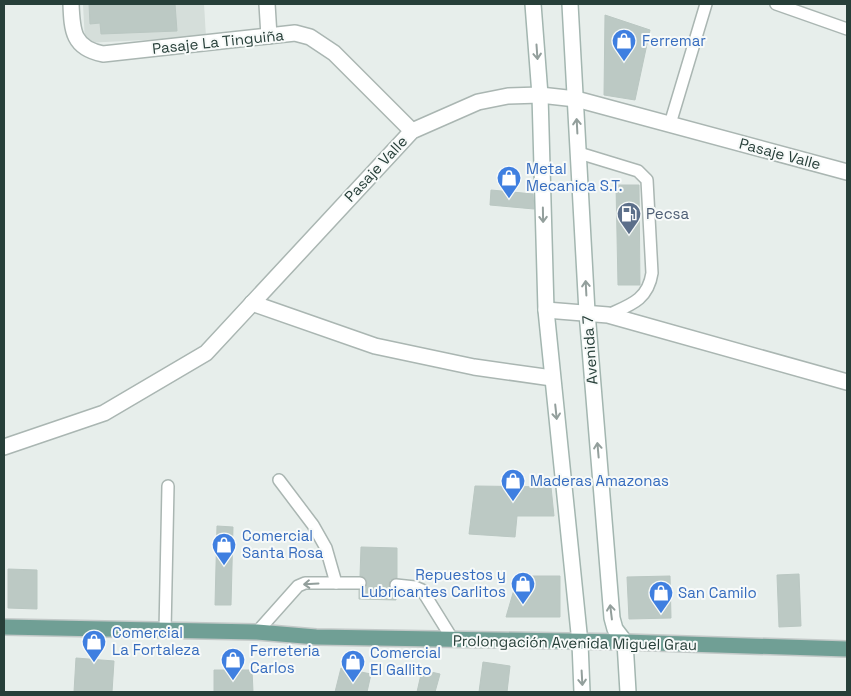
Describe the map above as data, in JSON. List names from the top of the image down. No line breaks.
{"streets":{"main road":["Prolongación Avenida Miguel Grau"],"street":["Pasaje La Tinguiña","Pasaje Valle","Avenida 7"]},"crossings":[["Pasaje La Tinguiña","Pasaje Valle"],["Pasaje Valle","Avenida 7"],["Avenida 7","Prolongación Avenida Miguel Grau"]],"places":{"shop":["Ferremar","Metal Mecanica S.T.","Maderas Amazonas","Comercial Santa Rosa","Repuestos y Lubricantes Carlitos","San Camilo","Comercial La Fortaleza","Ferreteria Carlos","Comercial El Gallito"],"fuel station":["Pecsa"]}}
